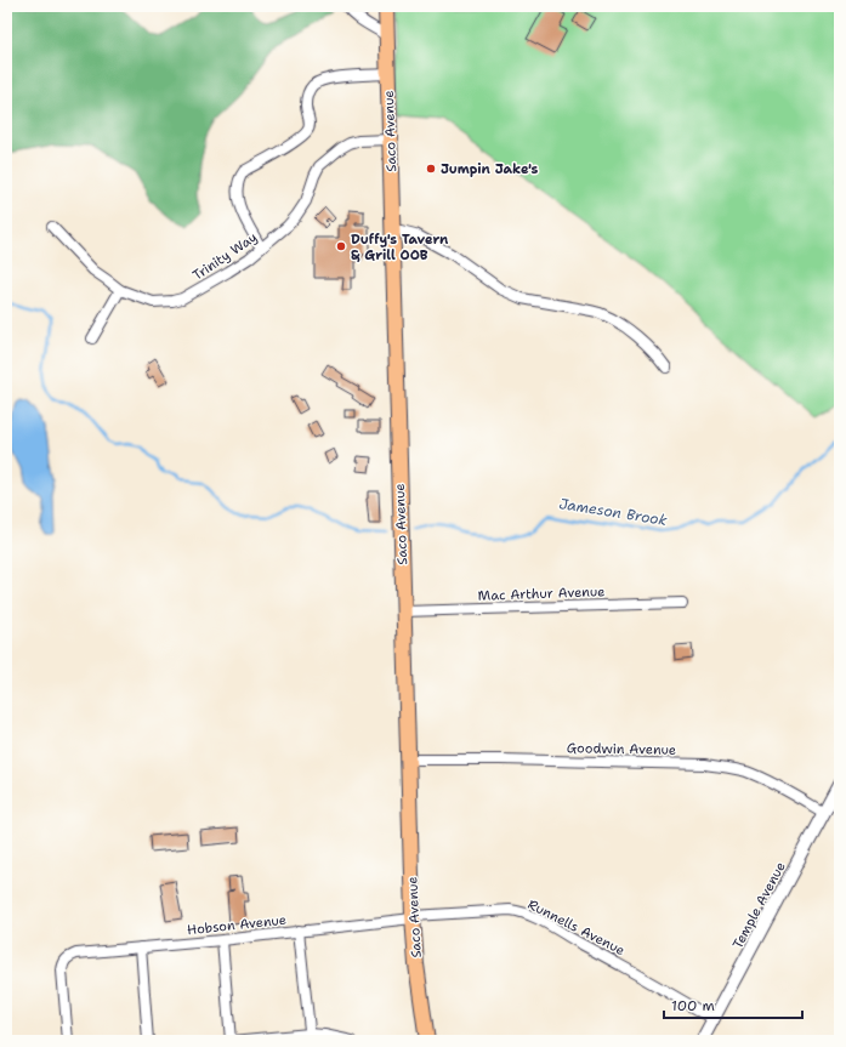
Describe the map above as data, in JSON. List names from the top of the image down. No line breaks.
{"streets":{"main road":["Saco Avenue"],"street":["Trinity Way","Mac Arthur Avenue","Goodwin Avenue","Temple Avenue","Hobson Avenue","Runnells Avenue"]},"crossings":[["Saco Avenue","Trinity Way"],["Saco Avenue","Mac Arthur Avenue"],["Saco Avenue","Goodwin Avenue"],["Saco Avenue","Hobson Avenue"],["Saco Avenue","Runnells Avenue"],["Goodwin Avenue","Temple Avenue"],["Temple Avenue","Runnells Avenue"],["Hobson Avenue","Runnells Avenue"]],"water":["Jameson Brook"],"places":["Jumpin Jake's","Duffy's Tavern & Grill OOB"],"scale_bar":"100 m"}
